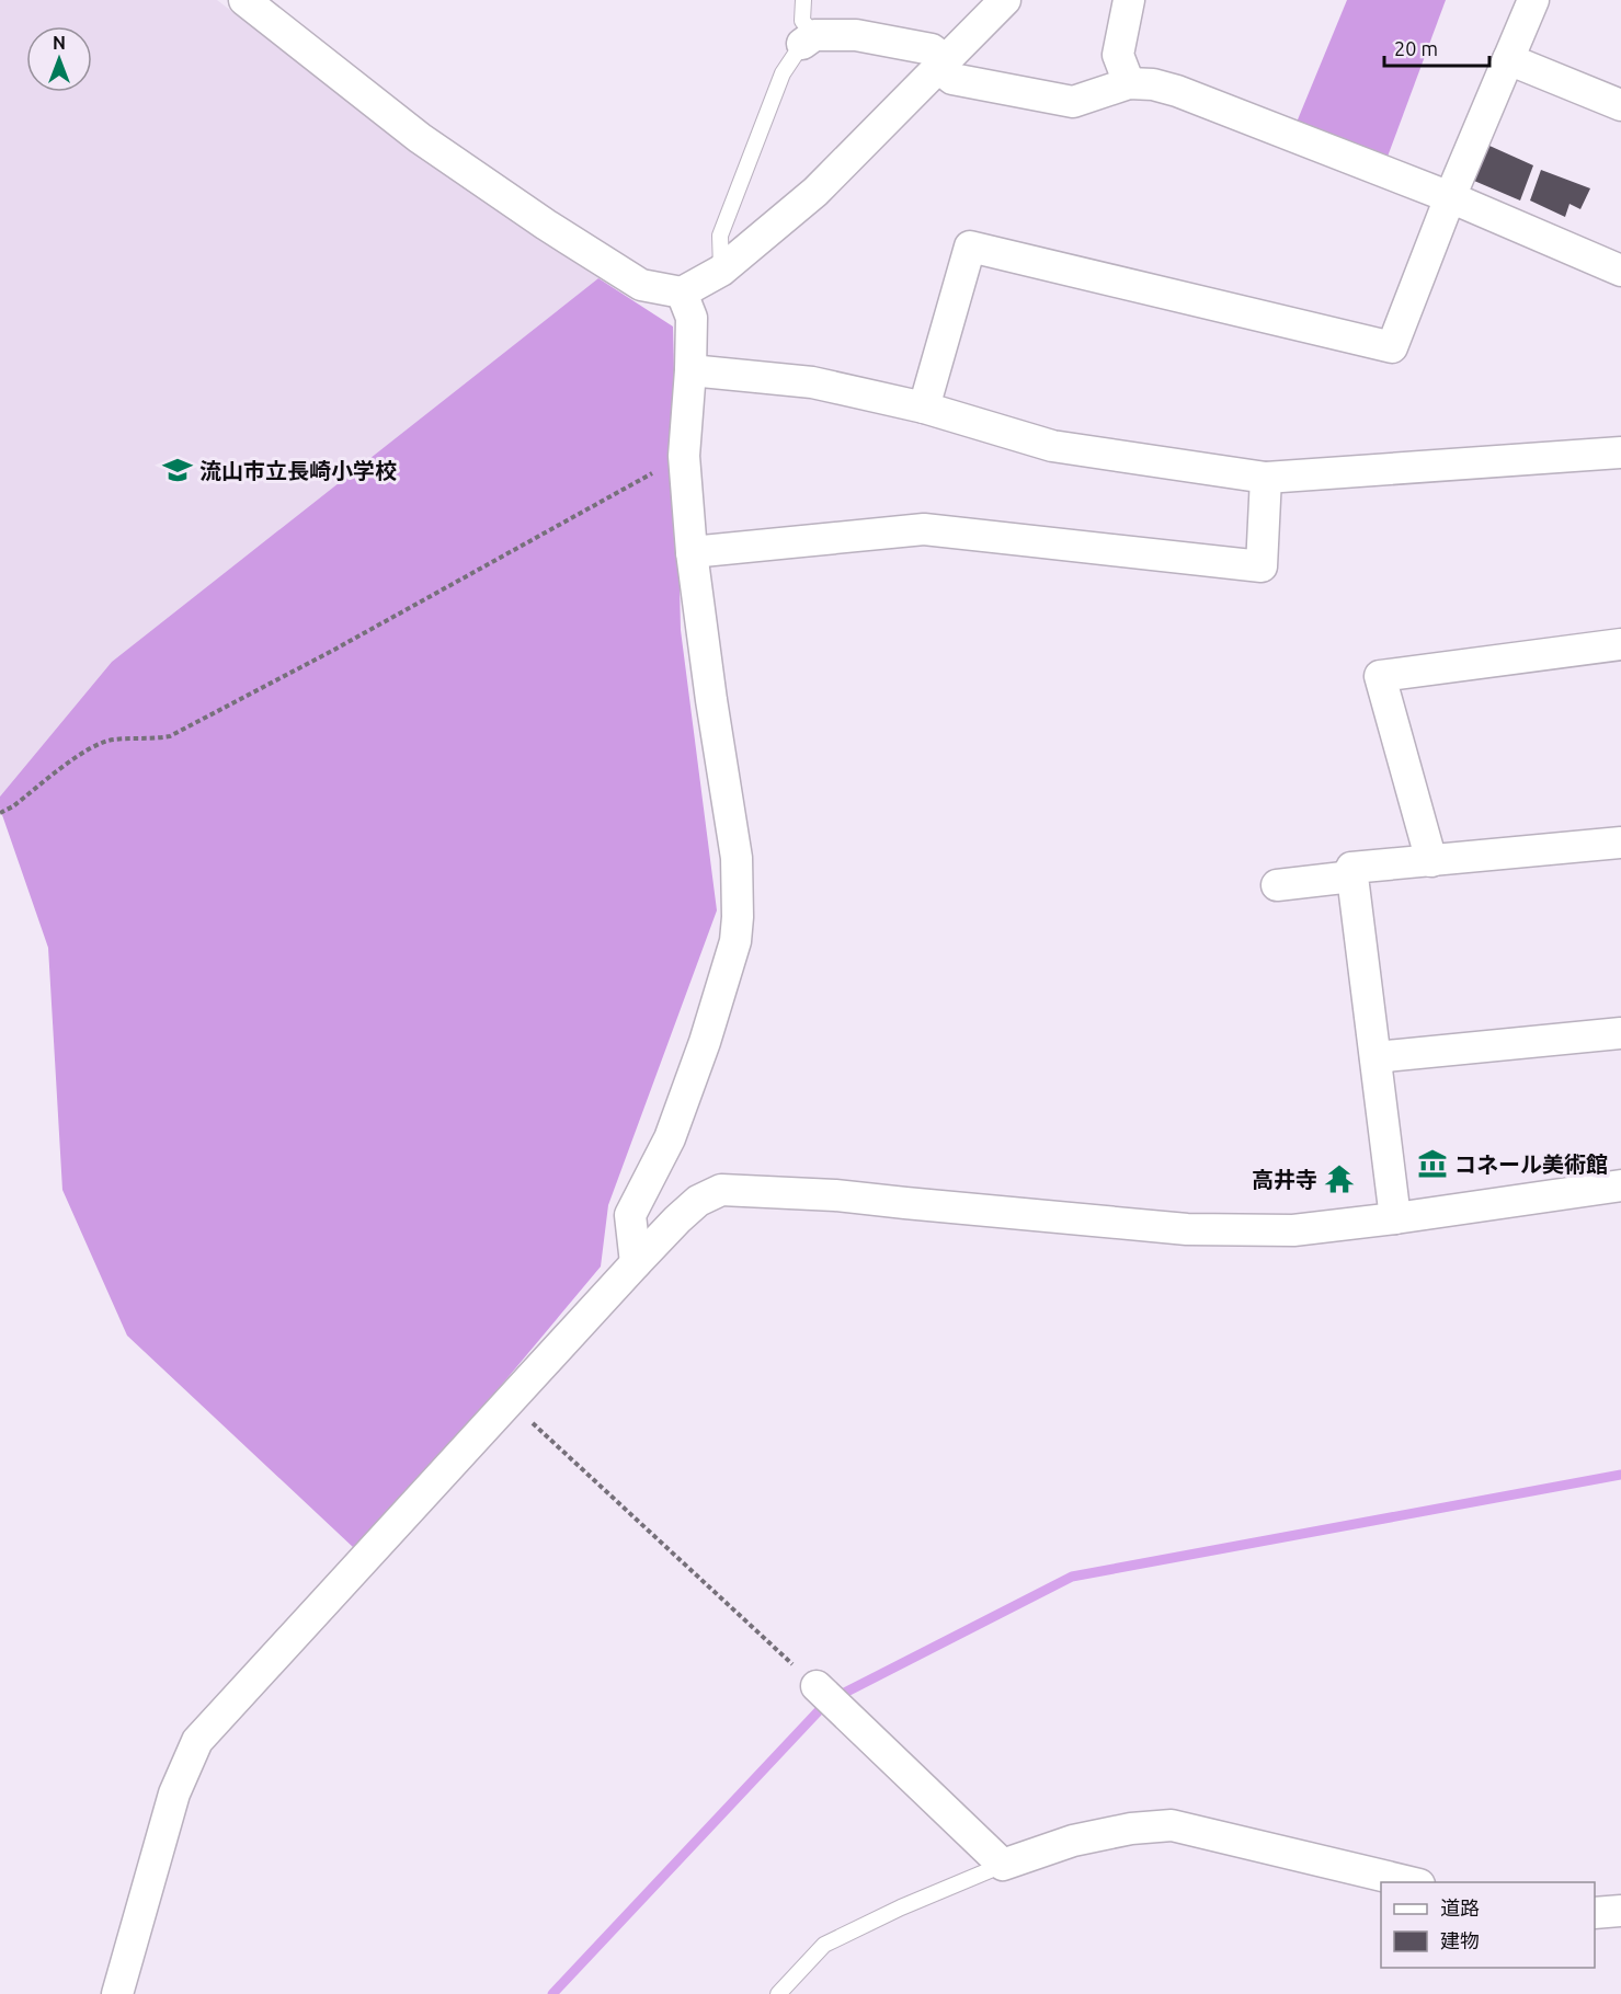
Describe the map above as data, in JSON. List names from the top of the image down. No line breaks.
{"places":{"school or university":["流山市立長崎小学校"],"museum":["コネール美術館"],"temple":["高井寺"]},"legend":["道路","建物"],"scale_bar":"20 m","north":"top"}
